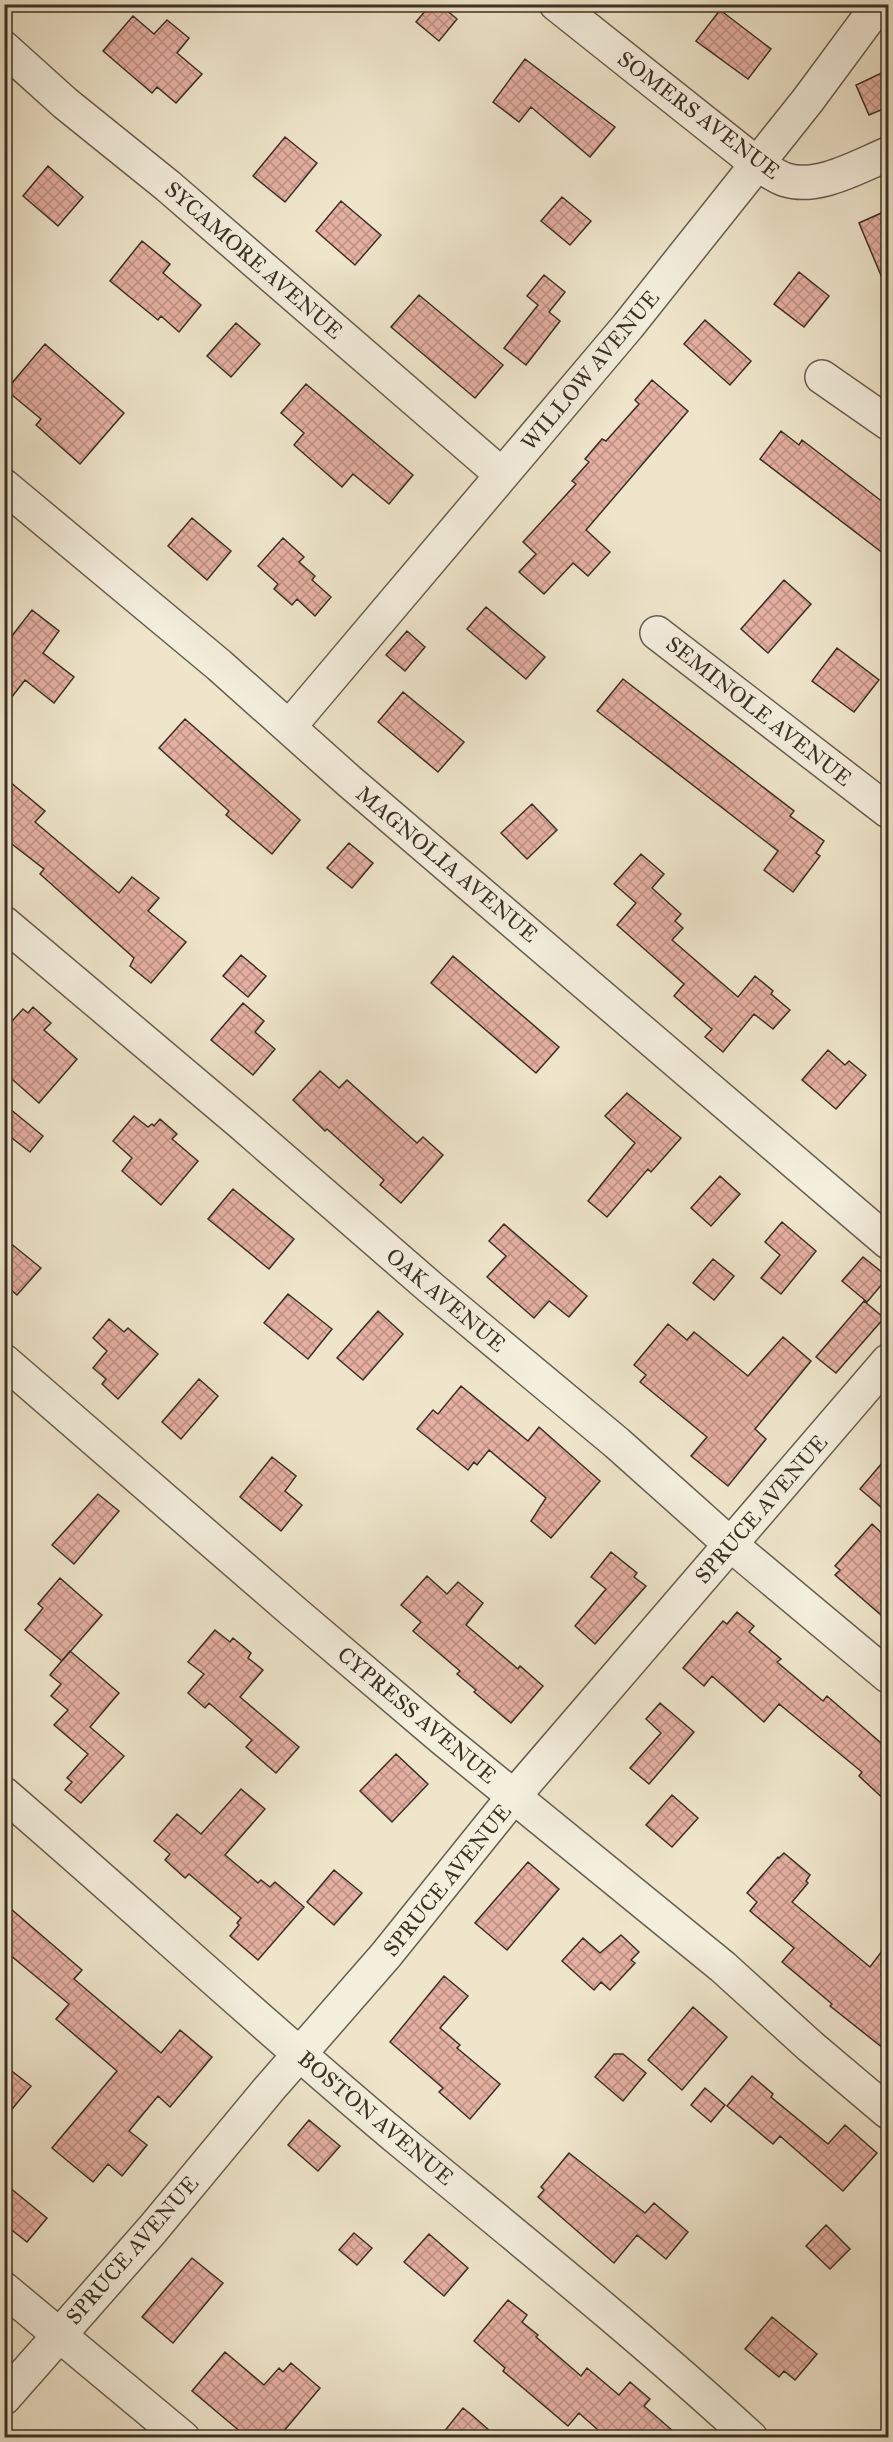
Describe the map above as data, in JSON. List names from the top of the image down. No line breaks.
{"streets":{"street":["SOMERS AVENUE","SYCAMORE AVENUE","WILLOW AVENUE","SEMINOLE AVENUE","MAGNOLIA AVENUE","OAK AVENUE","SPRUCE AVENUE","CYPRESS AVENUE","BOSTON AVENUE"]},"crossings":[["SOMERS AVENUE","WILLOW AVENUE"],["SYCAMORE AVENUE","WILLOW AVENUE"],["WILLOW AVENUE","MAGNOLIA AVENUE"],["OAK AVENUE","SPRUCE AVENUE"],["SPRUCE AVENUE","CYPRESS AVENUE"],["SPRUCE AVENUE","BOSTON AVENUE"]]}
